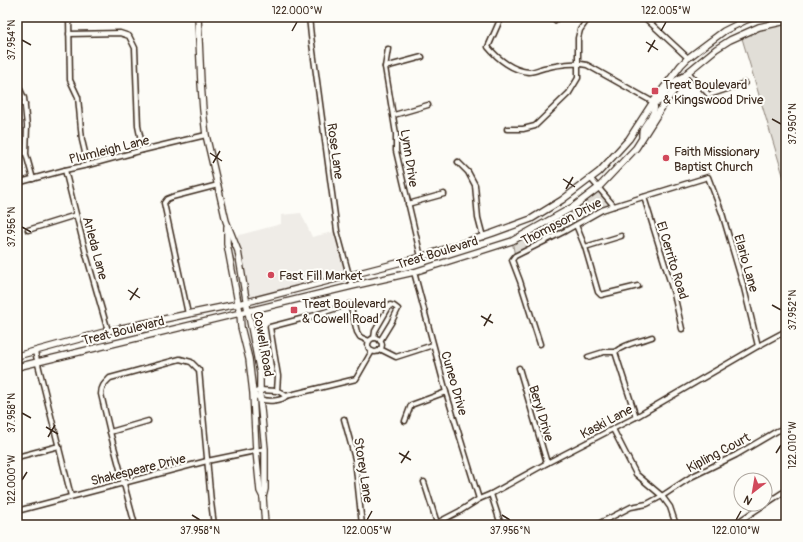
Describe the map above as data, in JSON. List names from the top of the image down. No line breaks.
{"streets":{"main road":["Treat Boulevard","Cowell Road"],"street":["Plumleigh Lane","Rose Lane","Lynn Drive","Thompson Drive","Arleda Lane","El Cerrito Road","Elario Lane","Cuneo Drive","Beryl Drive","Kaski Lane","Kipling Court","Shakespeare Drive","Storey Lane"]},"crossings":[["Plumleigh Lane","Arleda Lane"],["Plumleigh Lane","Cowell Road"],["Rose Lane","Treat Boulevard"],["Lynn Drive","Treat Boulevard"],["Thompson Drive","El Cerrito Road"],["Thompson Drive","Elario Lane"],["Arleda Lane","Treat Boulevard"],["Treat Boulevard","Cowell Road"],["Treat Boulevard","Cuneo Drive"],["Elario Lane","Kaski Lane"],["Cowell Road","Shakespeare Drive"],["Cuneo Drive","Kaski Lane"],["Beryl Drive","Kaski Lane"]],"places":{"transit":["Treat Boulevard & Kingswood Drive","Treat Boulevard & Cowell Road"],"other":["Faith Missionary Baptist Church","Fast Fill Market"]},"north":"bottom left","coordinates":["122.000°W","122.005°W","37.954°N","37.950°N","37.956°N","37.952°N","37.958°N","122.010°W"]}
